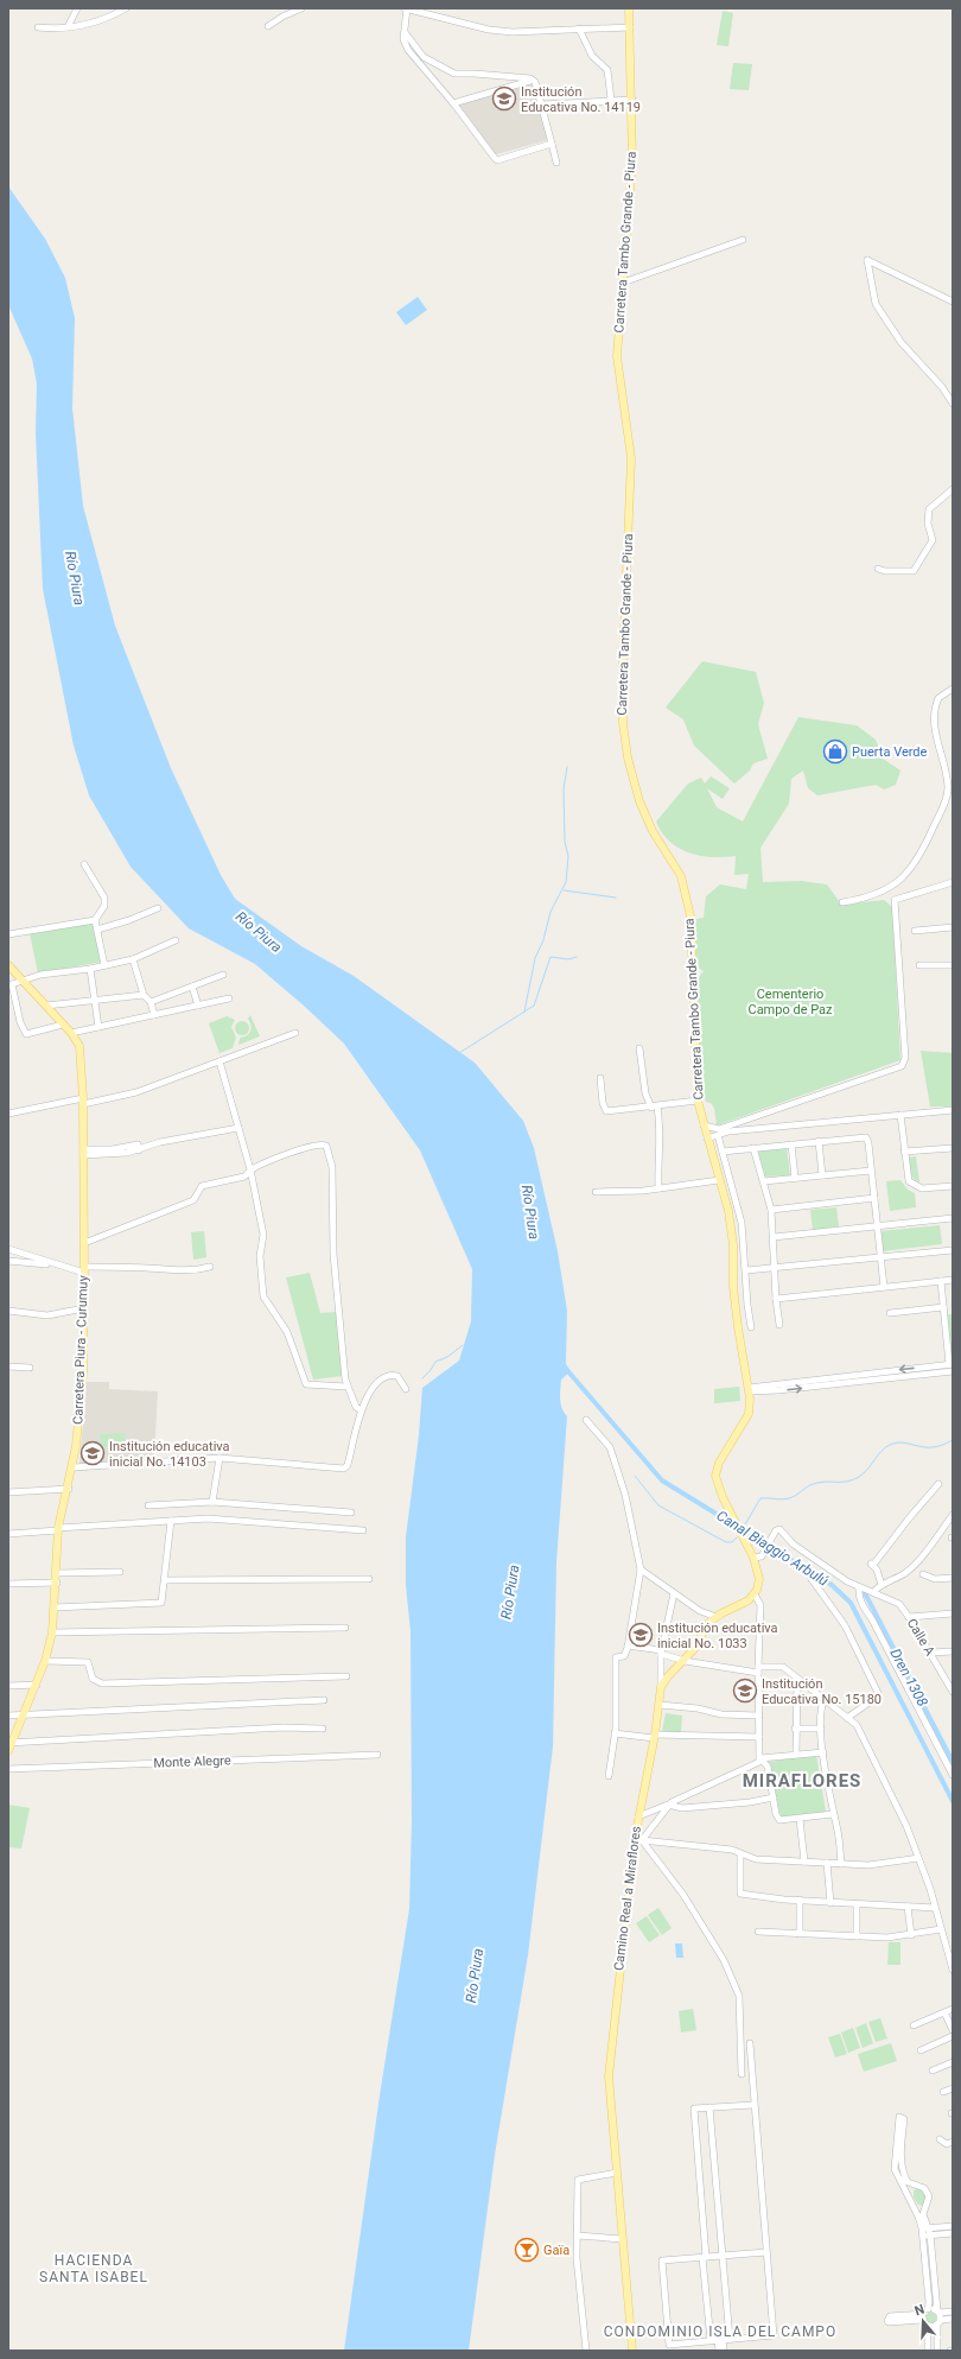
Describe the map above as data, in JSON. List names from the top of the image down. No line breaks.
{"streets":{"main road":["Carretera Tambo Grande - Piura","Carretera Piura - Curumuy","Camino Real a Miraflores"],"street":["Calle A","Monte Alegre"]},"crossings":[["Carretera Tambo Grande - Piura","Calle A"]],"districts":["MIRAFLORES","HACIENDA SANTA ISABEL","CONDOMINIO ISLA DEL CAMPO"],"water":["Río Piura","Canal Biaggio Arbulú","Dren 1308"],"parks":["Cementerio Campo de Paz"],"places":{"school or university":["Institución Educativa No. 14119","Institución educativa inicial No. 14103","Institución educativa inicial No. 1033","Institución Educativa No. 15180"],"shop":["Puerta Verde"],"bar":["Gaïa"]},"north":"top"}
